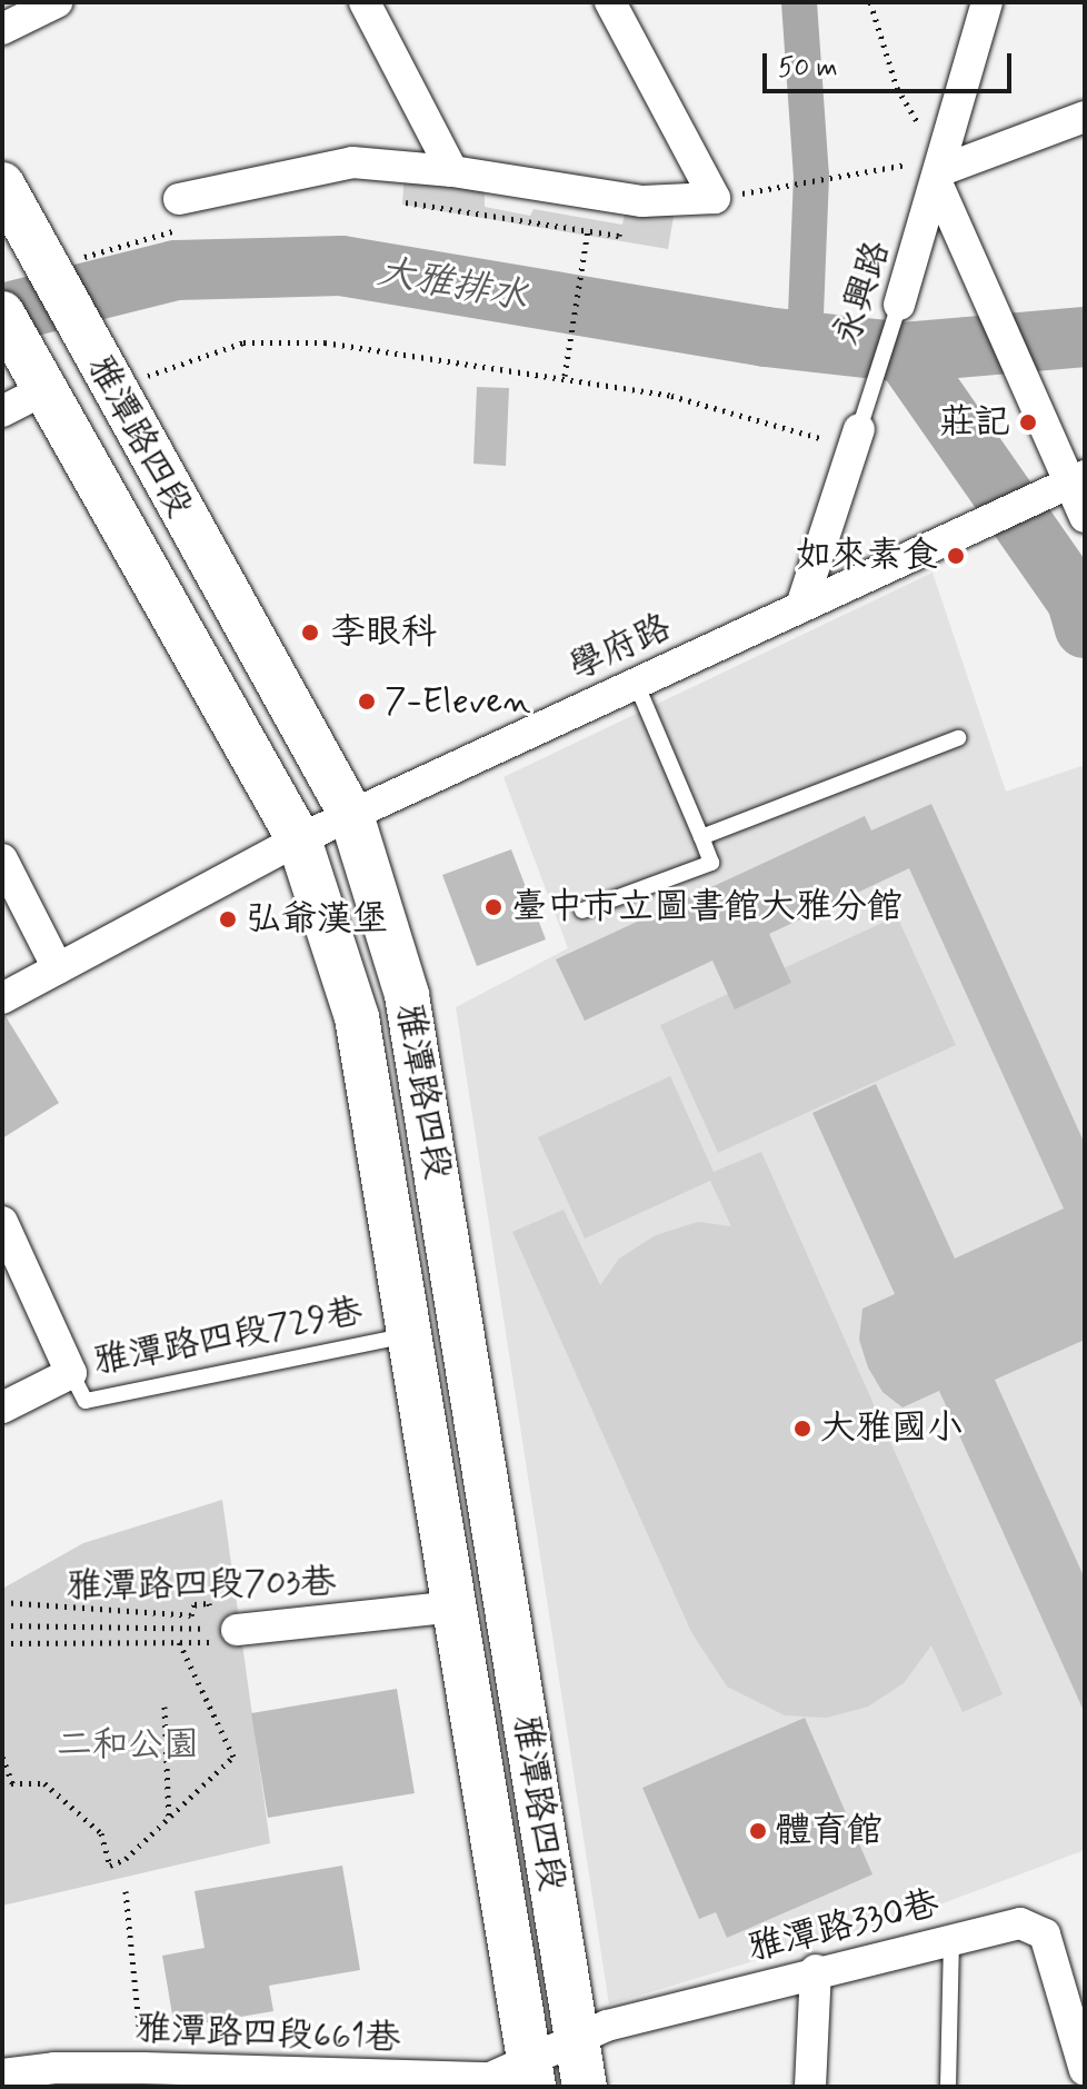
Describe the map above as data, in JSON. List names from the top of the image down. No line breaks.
{"streets":{"street":["永興路","雅潭路四段","學府路","雅潭路四段703巷","雅潭路330巷","雅潭路四段661巷"],"lane":["雅潭路四段729巷"]},"crossings":[["永興路","學府路"],["雅潭路四段","學府路"],["雅潭路四段","雅潭路四段729巷"],["雅潭路四段","雅潭路四段703巷"],["雅潭路四段","雅潭路330巷"],["雅潭路四段","雅潭路四段661巷"],["雅潭路330巷","雅潭路四段661巷"]],"water":["大雅排水"],"parks":["二和公園"],"places":["莊記","如來素食","李眼科","7-Eleven","臺中市立圖書館大雅分館","弘爺漢堡","大雅國小","體育館"],"scale_bar":"50 m"}
